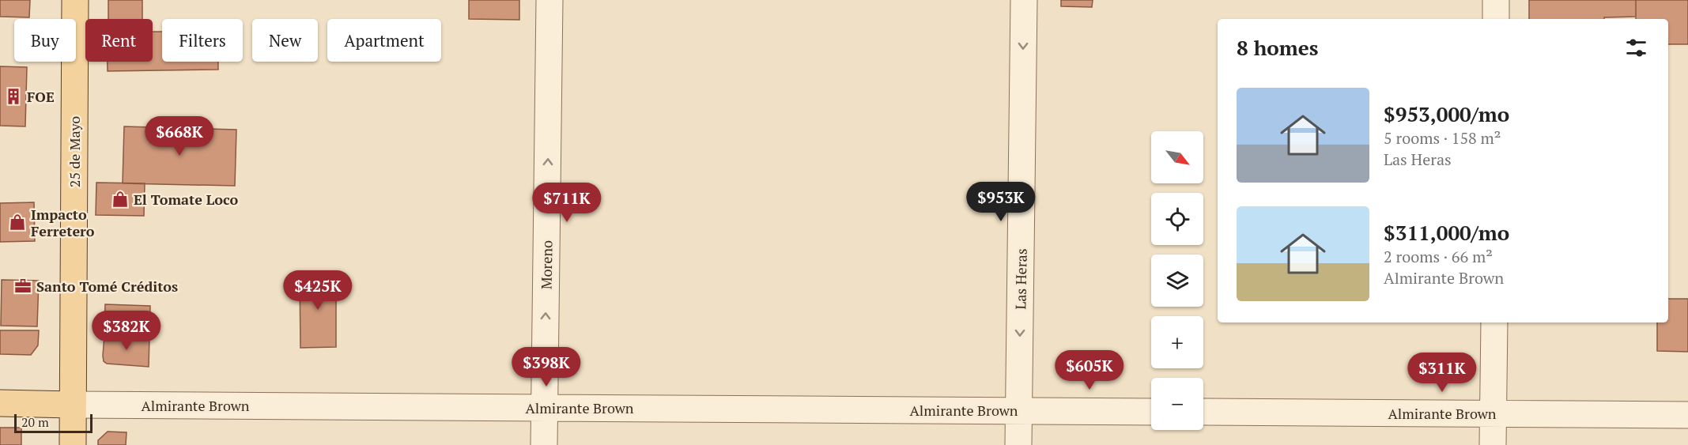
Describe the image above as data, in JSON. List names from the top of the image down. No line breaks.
{"streets":{"main road":["25 de Mayo","Almirante Brown"],"street":["Moreno","Las Heras"]},"crossings":[["25 de Mayo","Almirante Brown"],["Moreno","Almirante Brown"],["Las Heras","Almirante Brown"]],"one_way":["Moreno","Las Heras"],"places":{"building":["FOE"],"shop":["El Tomate Loco","Impacto Ferretero"],"office":["Santo Tomé Créditos"]},"scale_bar":"20 m","north":"bottom right","page":{"chip":["Buy","Rent","Filters","New","Apartment"],"heading":"8 homes","list":[{"name":"$953,000/mo","note":"5 rooms · 158 m² · Las Heras"},{"name":"$311,000/mo","note":"2 rooms · 66 m² · Almirante Brown"}],"price":["$668K","$953K","$711K","$425K","$382K","$398K","$605K","$311K"],"map_buttons":["+","−"],"scale":"20 m"}}
